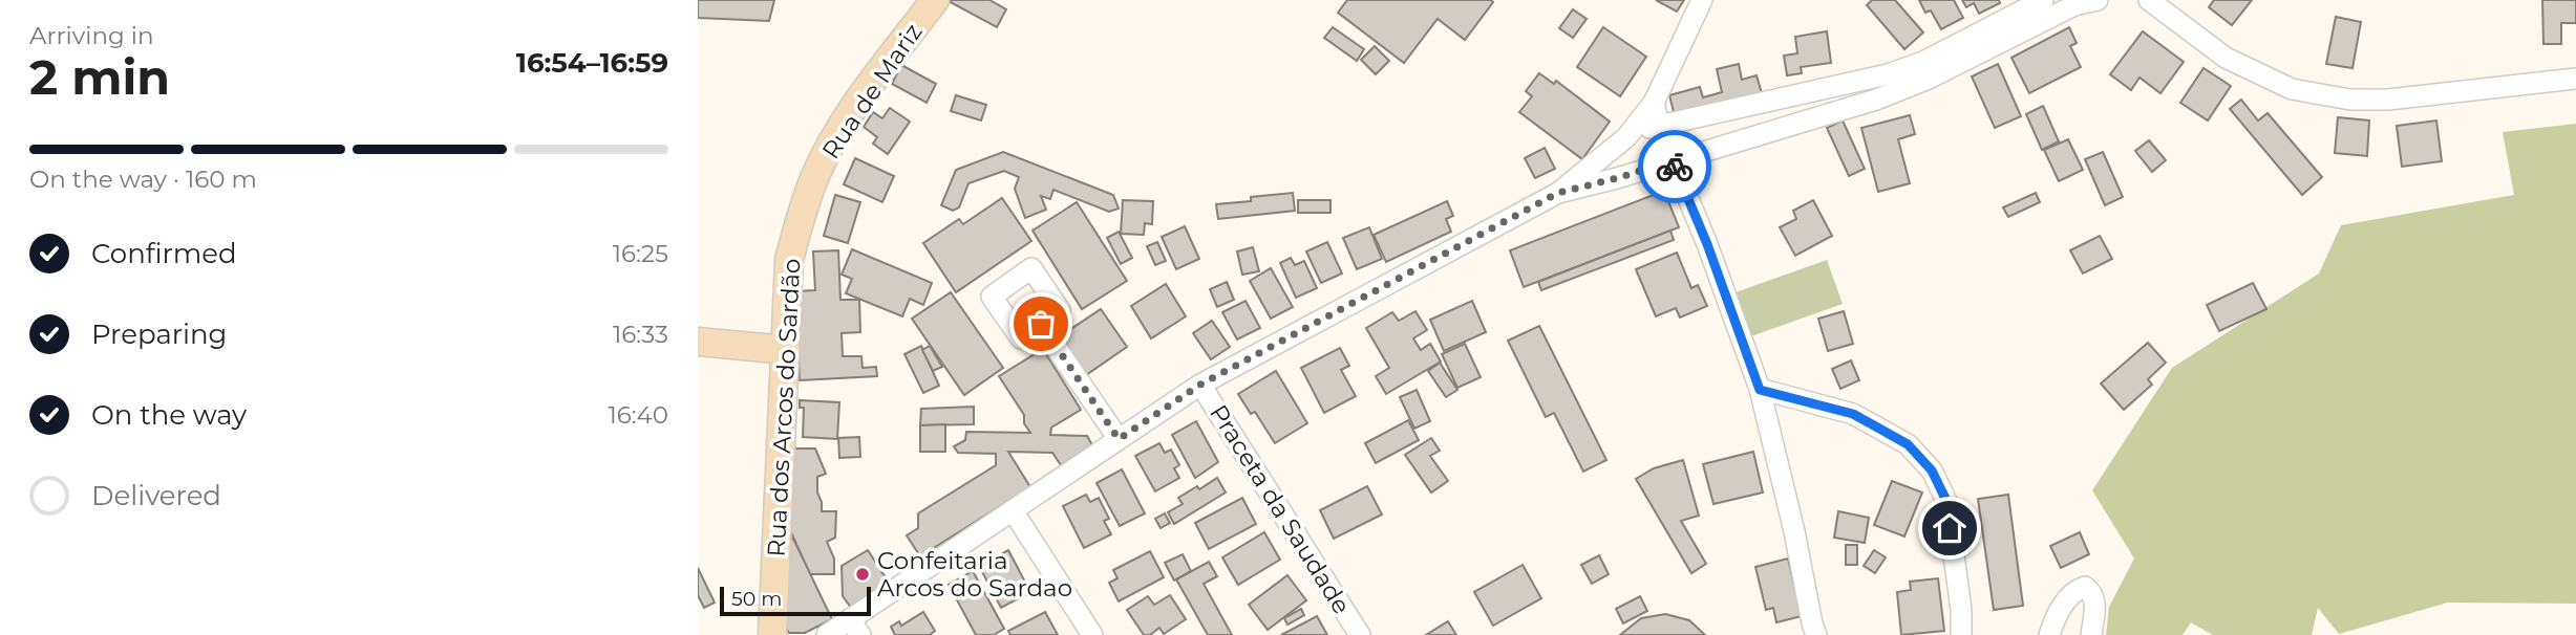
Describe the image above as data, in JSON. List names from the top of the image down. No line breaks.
{"streets":{"main road":["Rua de Mariz","Rua dos Arcos do Sardão"],"street":["Praceta da Saudade"]},"crossings":[["Rua de Mariz","Rua dos Arcos do Sardão"]],"places":["Confeitaria Arcos do Sardao"],"scale_bar":"50 m","page":{"heading":["2 min","Arriving in","16:54–16:59"],"bar":"On the way · 160 m","list":[["Confirmed","16:25"],["Preparing","16:33"],["On the way","16:40"],"Delivered"],"scale":"50 m"}}
